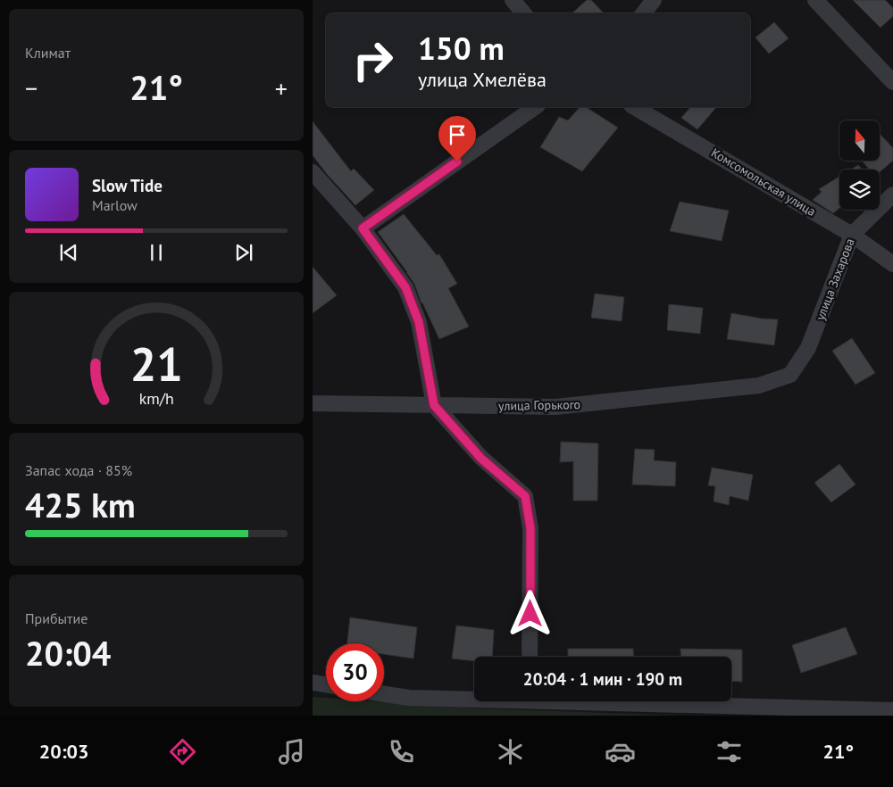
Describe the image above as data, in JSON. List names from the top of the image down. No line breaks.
{"streets":{"street":["Комсомольская улица","улица Захарова","улица Горького"]},"crossings":[["Комсомольская улица","улица Захарова"],["улица Захарова","улица Горького"]],"north":"top","page":{"tile":["Климат",["Запас хода · 85%","425 km"],["Прибытие","20:04"]],"turn":["150 m","улица Хмелёва"],"heat":["−","21°","+"],"song":["Slow Tide","Marlow"],"limit":"30","trip":"20:04 · 1 мин · 190 m","tabs":["20:03","21°"],"gauge":["21","km/h"]}}
